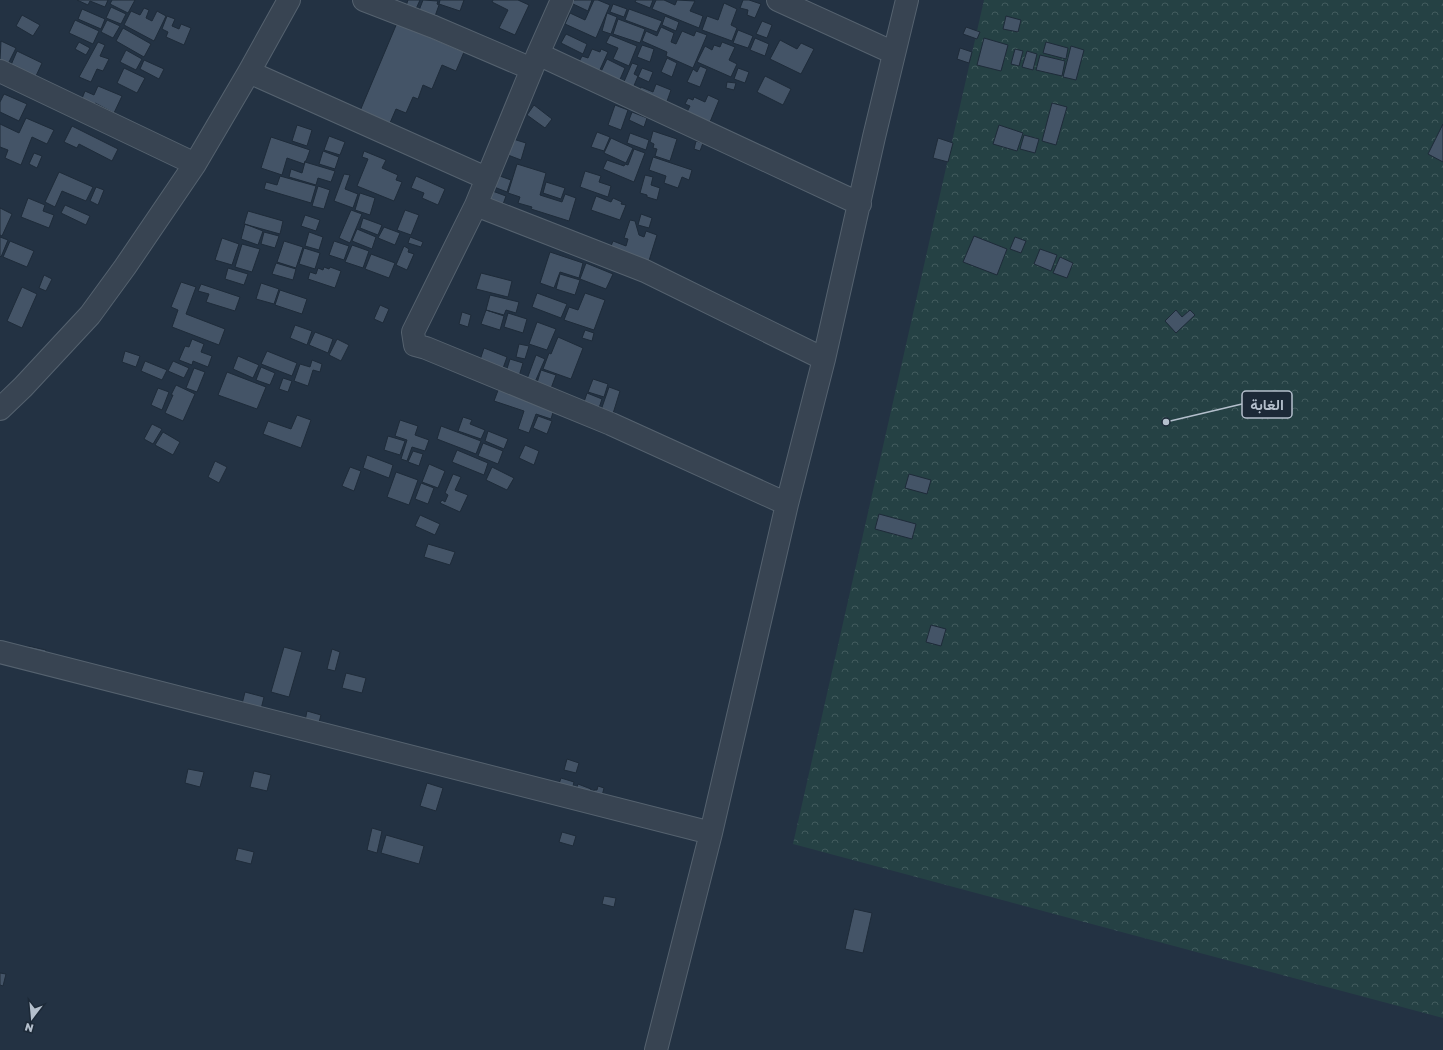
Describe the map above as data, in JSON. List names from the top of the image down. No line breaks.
{"places":["الغابة"],"north":"bottom"}
